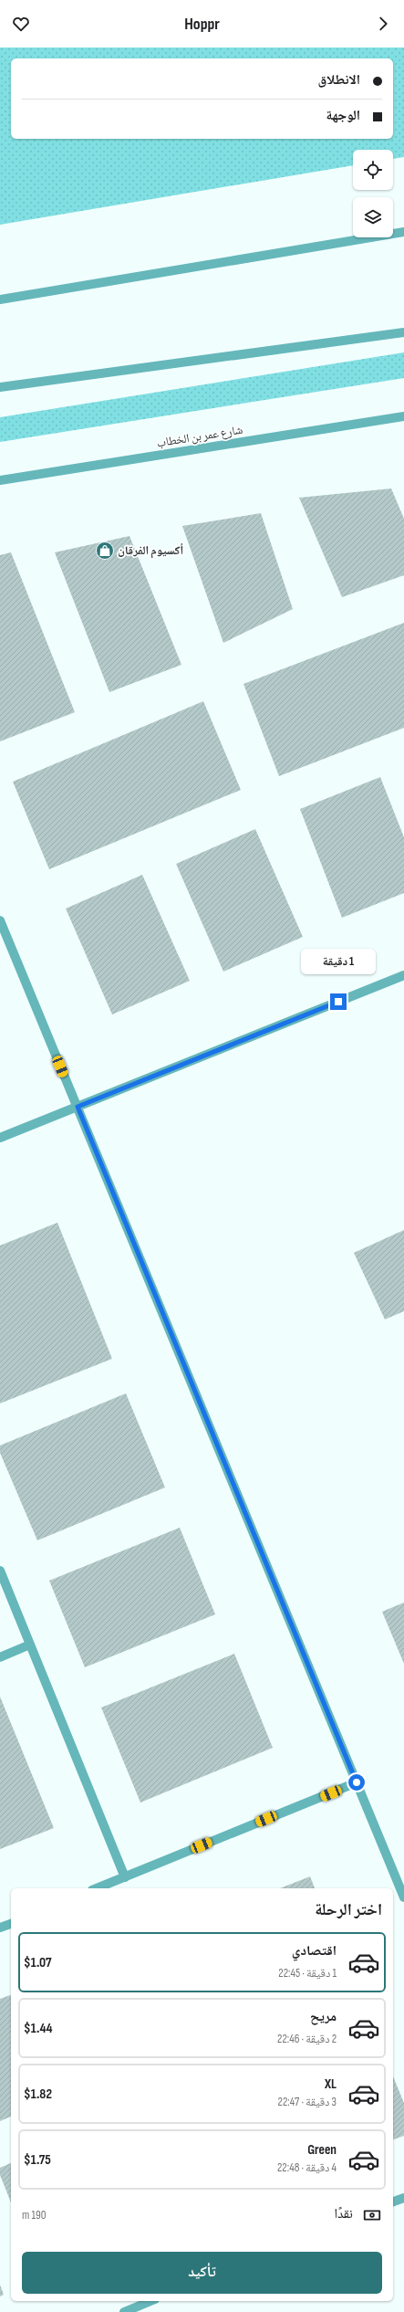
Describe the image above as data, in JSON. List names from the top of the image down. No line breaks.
{"streets":{"street":["شارع عمر بن الخطاب"]},"places":{"shop":["أكسيوم الفرقان"]},"page":{"header":"Hoppr","banner":["الانطلاق","الوجهة"],"bubble":"1 دقيقة","heading":"اختر الرحلة","list":[{"name":"اقتصادي","note":"1 دقيقة · 22:45","value":"$1.07"},{"name":"مريح","note":"2 دقيقة · 22:46","value":"$1.44"},{"name":"XL","note":"3 دقيقة · 22:47","value":"$1.82"},{"name":"Green","note":"4 دقيقة · 22:48","value":"$1.75"}],"pay":["نقدًا","190 m"],"buttons":"تأكيد"}}
